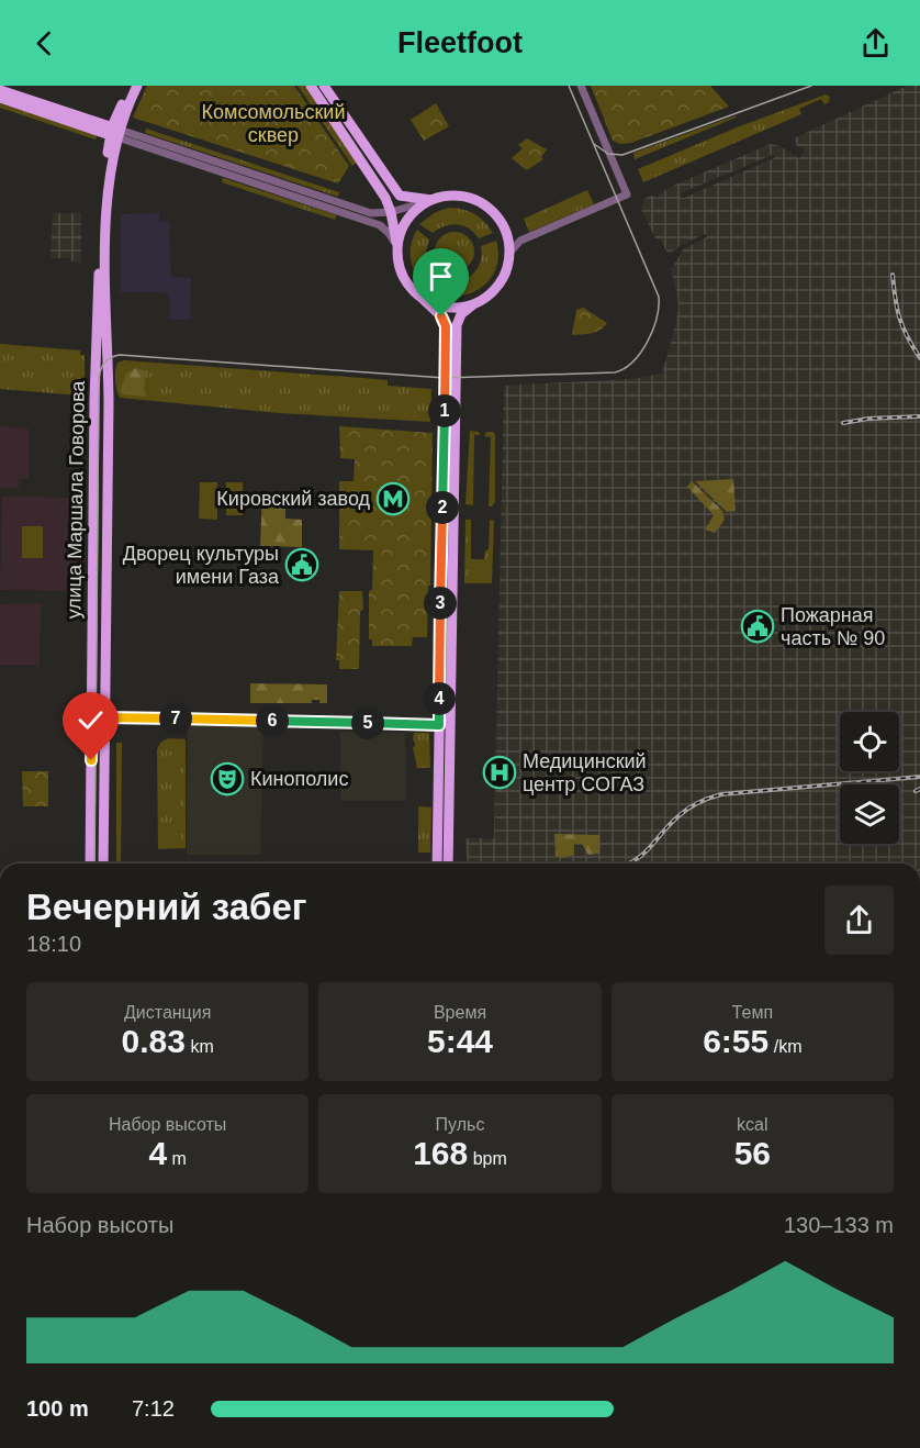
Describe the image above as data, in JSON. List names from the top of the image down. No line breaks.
{"streets":{"main road":["улица Маршала Говорова"]},"parks":["Комсомольский сквер"],"places":{"metro station":["Кировский завод"],"public building":["Дворец культуры имени Газа","Пожарная часть № 90"],"hospital":["Медицинский центр СОГАЗ"],"theatre":["Кинополис"]},"page":{"header":"Fleetfoot","pins":["1","2","3","4","7","6","5"],"heading":["Вечерний забег","18:10"],"stats":[["Дистанция","0.83 km"],["Время","5:44"],["Темп","6:55 /km"],["Набор высоты","4 m"],["Пульс","168 bpm"],["kcal","56"]],"chart":["Набор высоты","130–133 m"],"list":[{"name":"100 m","note":"7:12"}]}}
